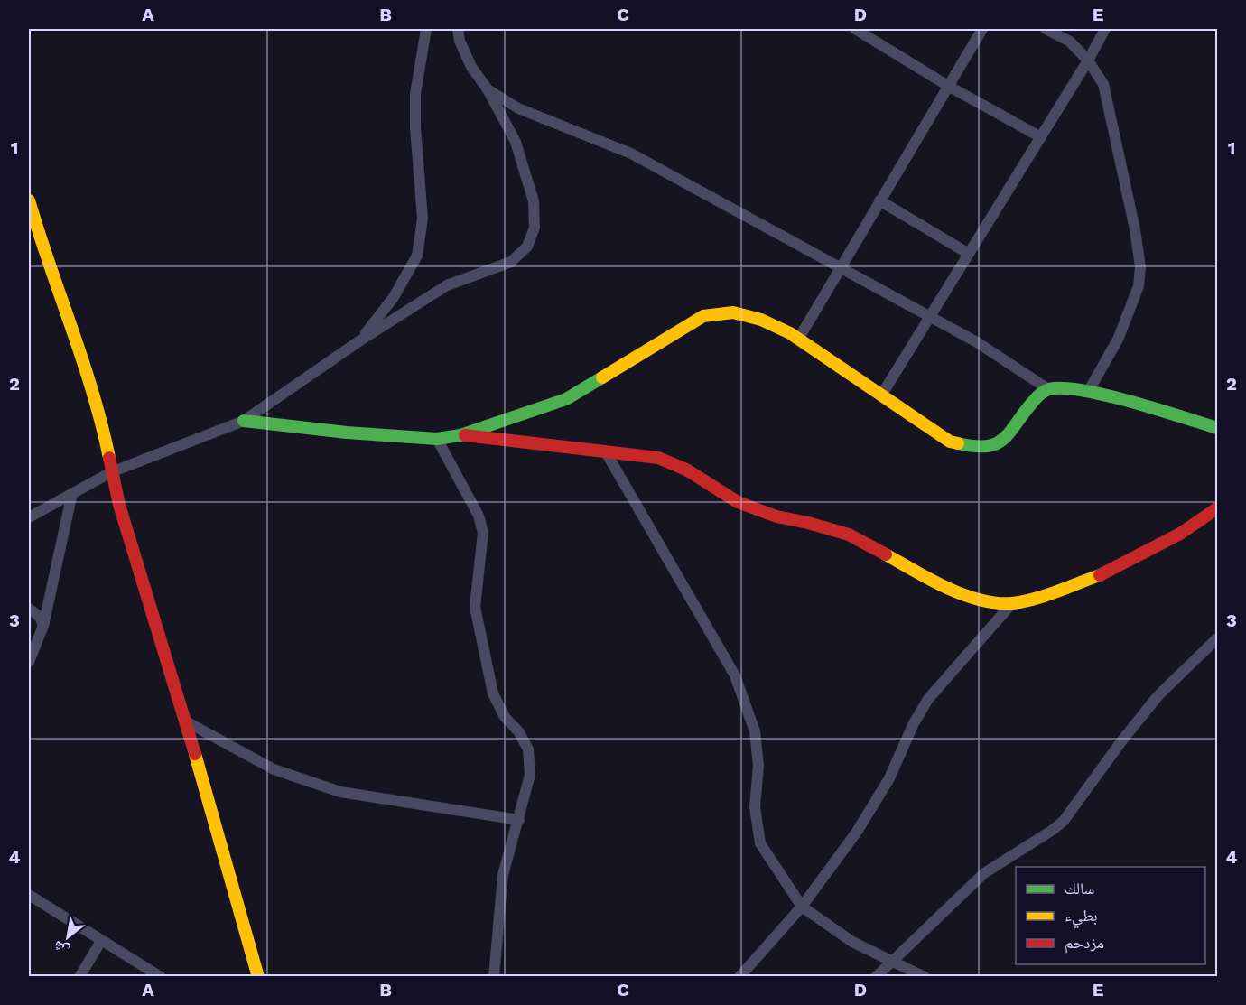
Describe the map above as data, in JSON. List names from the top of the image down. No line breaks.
{"legend":["سالك","بطيء","مزدحم"],"north":"bottom left","grid":{"columns":["A","B","C","D","E"],"rows":["1","2","3","4"]}}
